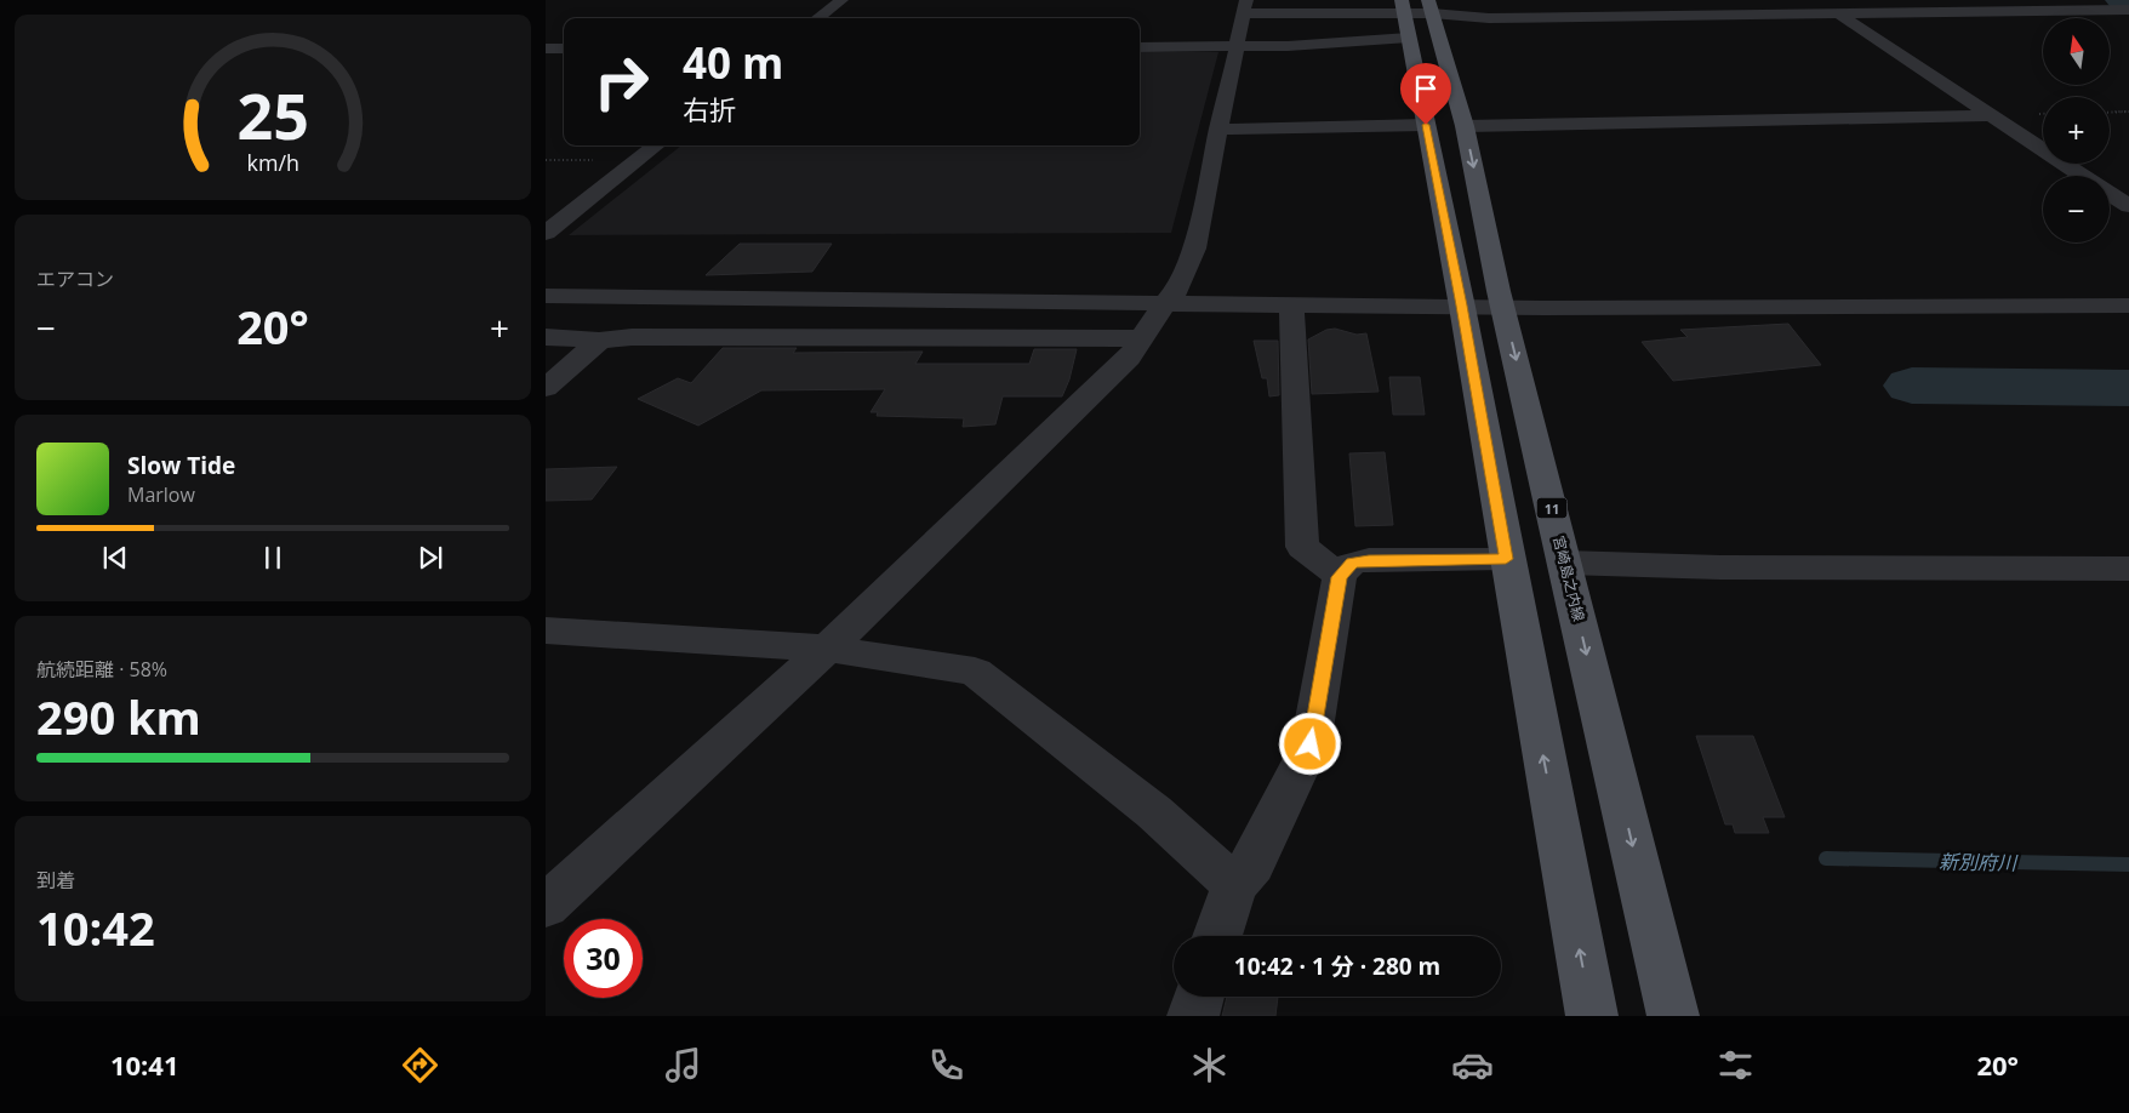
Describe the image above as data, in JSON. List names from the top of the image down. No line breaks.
{"streets":{"main road":["11","宮崎島之内線"]},"water":["新別府川"],"north":"top","page":{"map_buttons":["+","−"],"turn":["40 m","右折"],"tile":["エアコン",["航続距離 · 58%","290 km"],["到着","10:42"]],"heat":["−","20°","+"],"song":["Slow Tide","Marlow"],"limit":"30","trip":"10:42 · 1 分 · 280 m","tabs":["10:41","20°"],"gauge":["25","km/h"]}}
